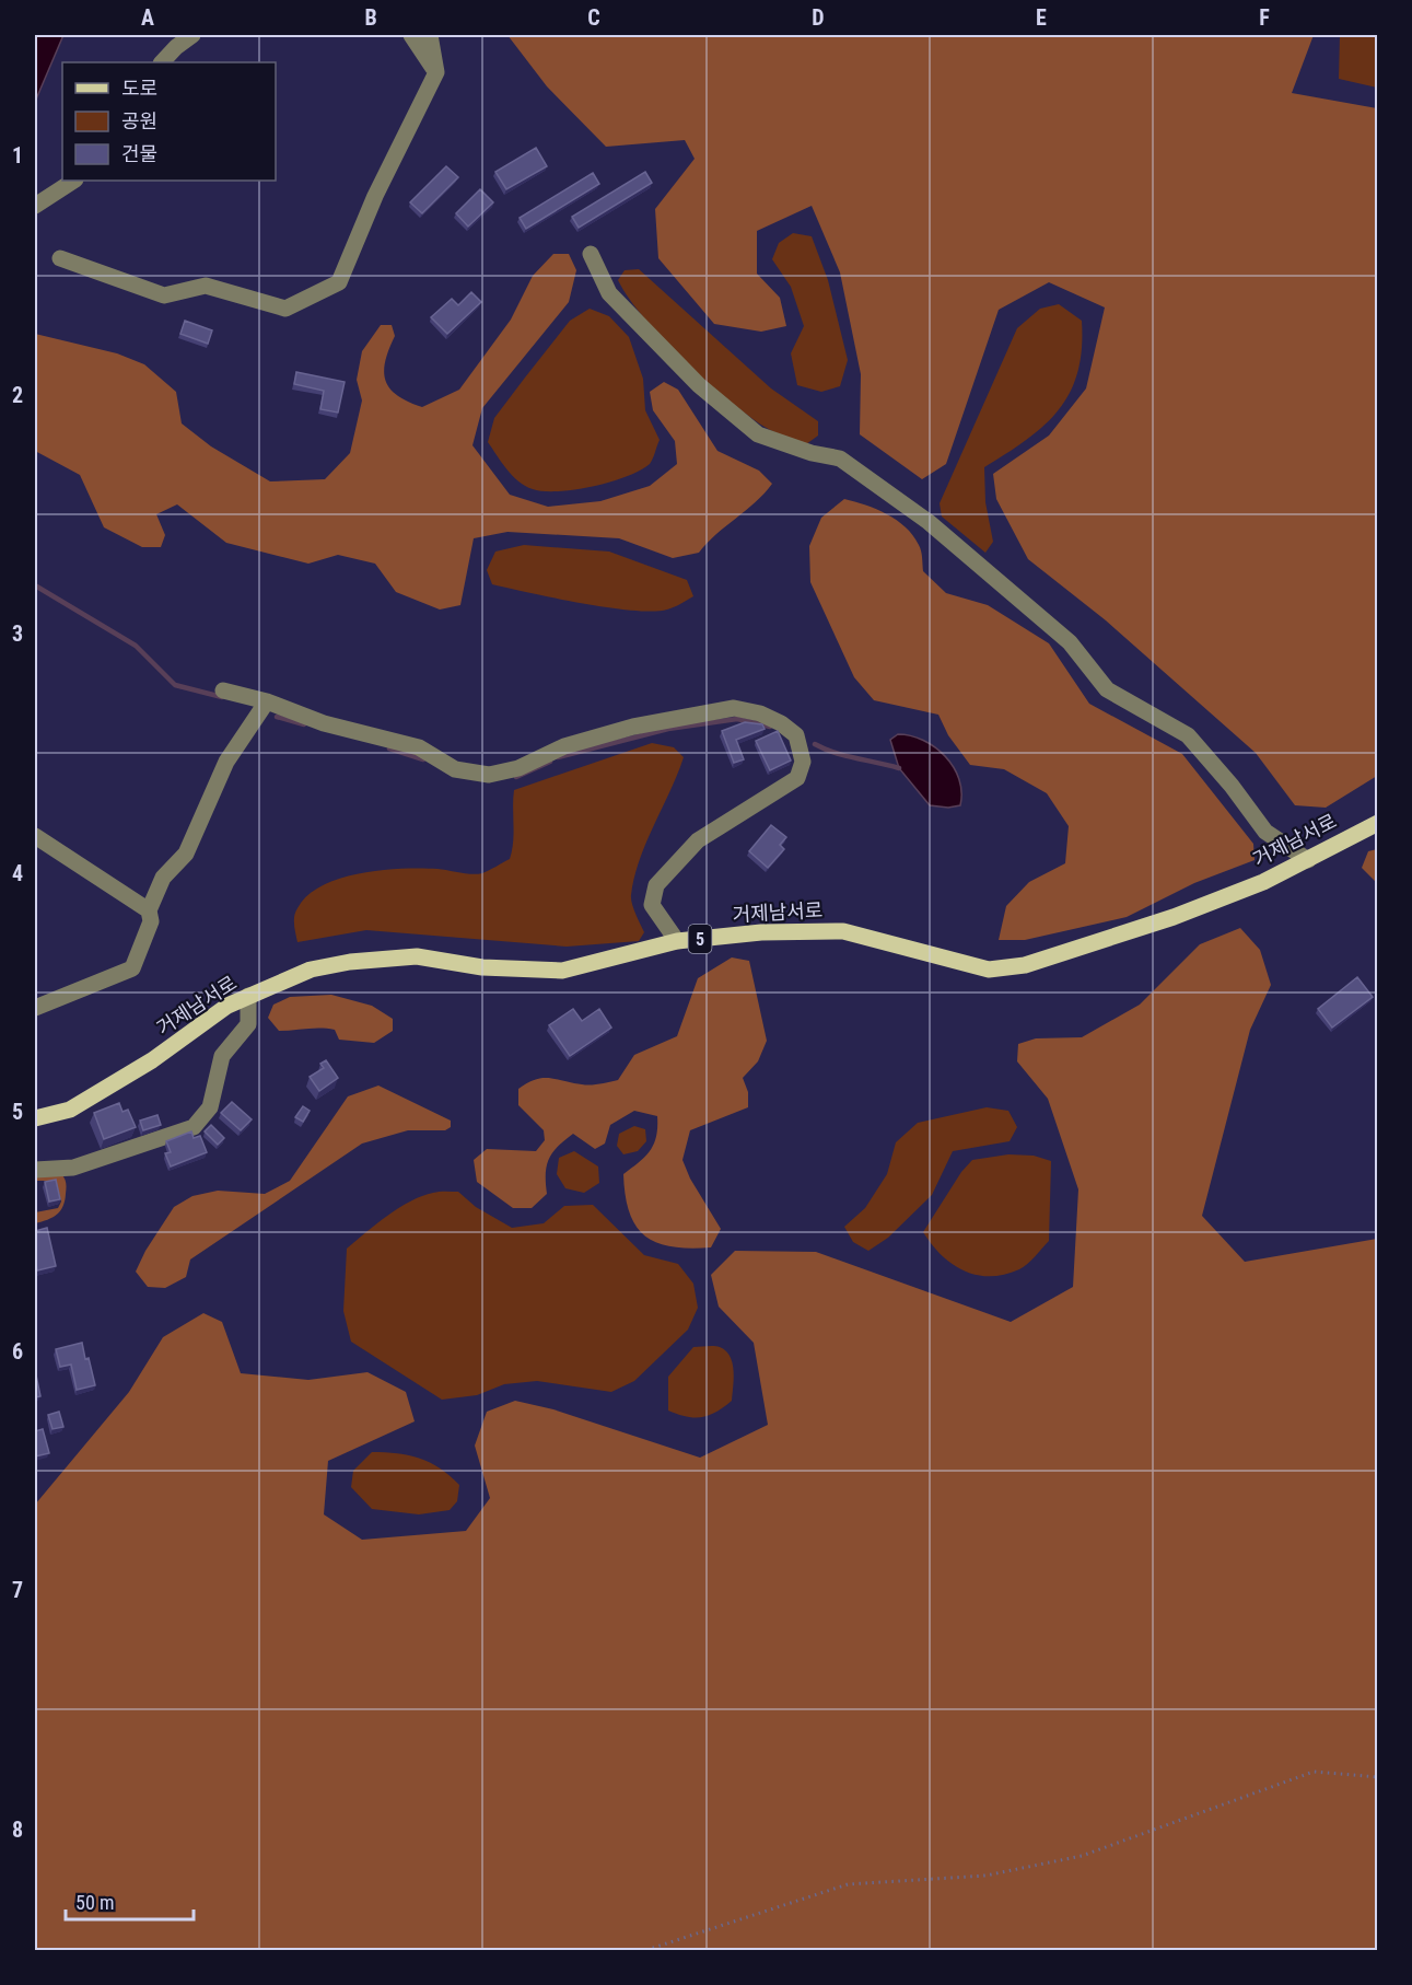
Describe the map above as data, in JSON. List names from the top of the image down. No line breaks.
{"streets":{"main road":["거제남서로","5"]},"legend":["도로","공원","건물"],"scale_bar":"50 m","grid":{"columns":["A","B","C","D","E","F"],"rows":["1","2","3","4","5","6","7","8"]}}
